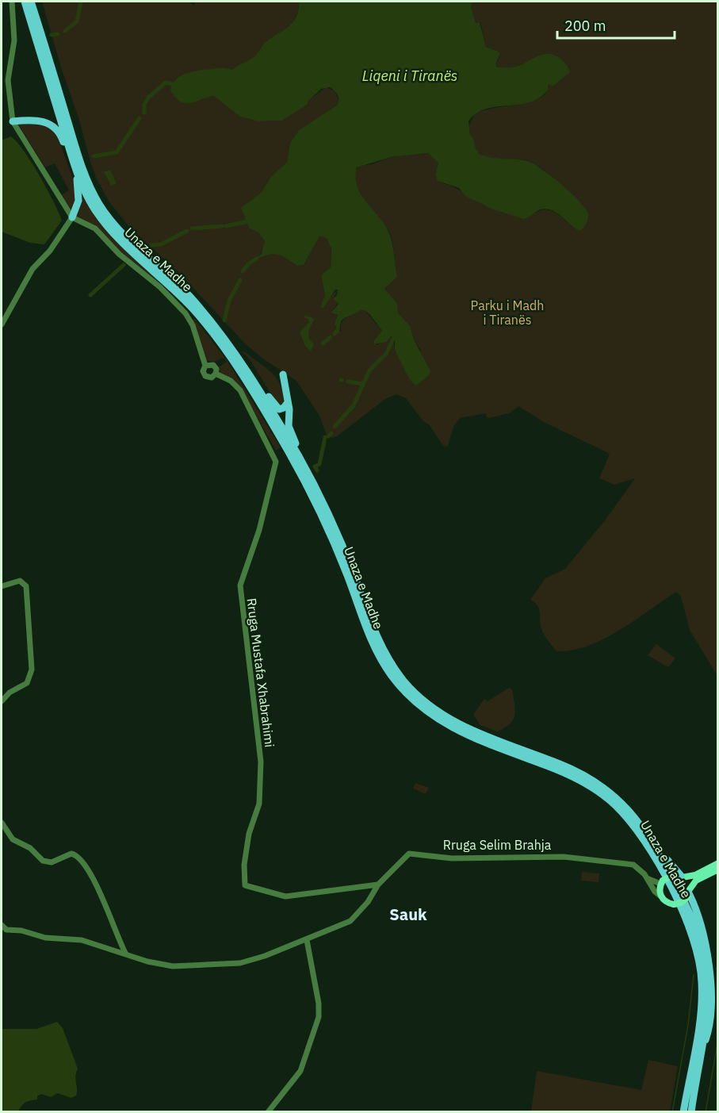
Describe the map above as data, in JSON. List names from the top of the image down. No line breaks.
{"streets":{"highway":["Unaza e Madhe"],"street":["Rruga Mustafa Xhabrahimi","Rruga Selim Brahja"]},"crossings":[["Rruga Mustafa Xhabrahimi","Rruga Selim Brahja"]],"districts":["Sauk"],"water":["Liqeni i Tiranës"],"parks":["Parku i Madh i Tiranës"],"scale_bar":"200 m"}
